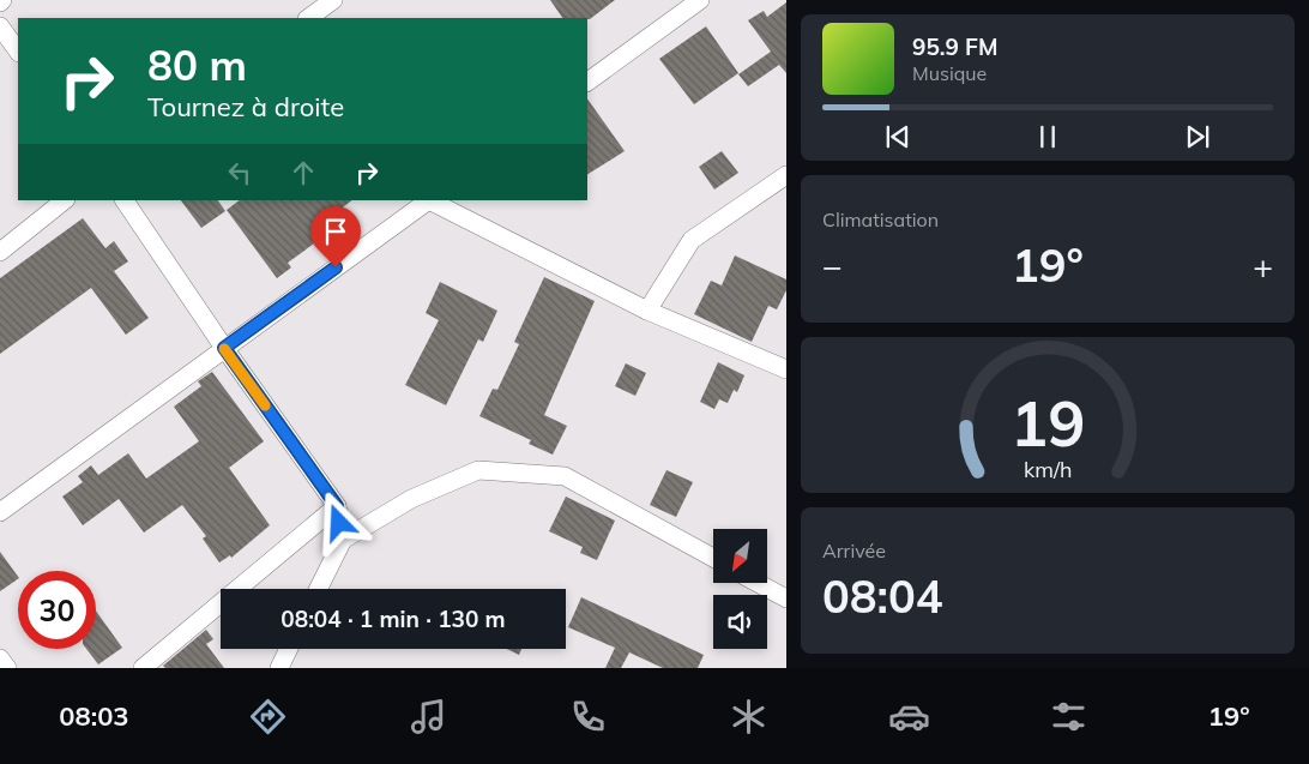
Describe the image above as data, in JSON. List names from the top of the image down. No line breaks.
{"north":"bottom left","page":{"turn":["80 m","Tournez à droite"],"song":["95.9 FM","Musique"],"tile":["Climatisation",["Arrivée","08:04"]],"heat":["−","19°","+"],"limit":"30","trip":"08:04 · 1 min · 130 m","tabs":["08:03","19°"],"gauge":["19","km/h"]}}
